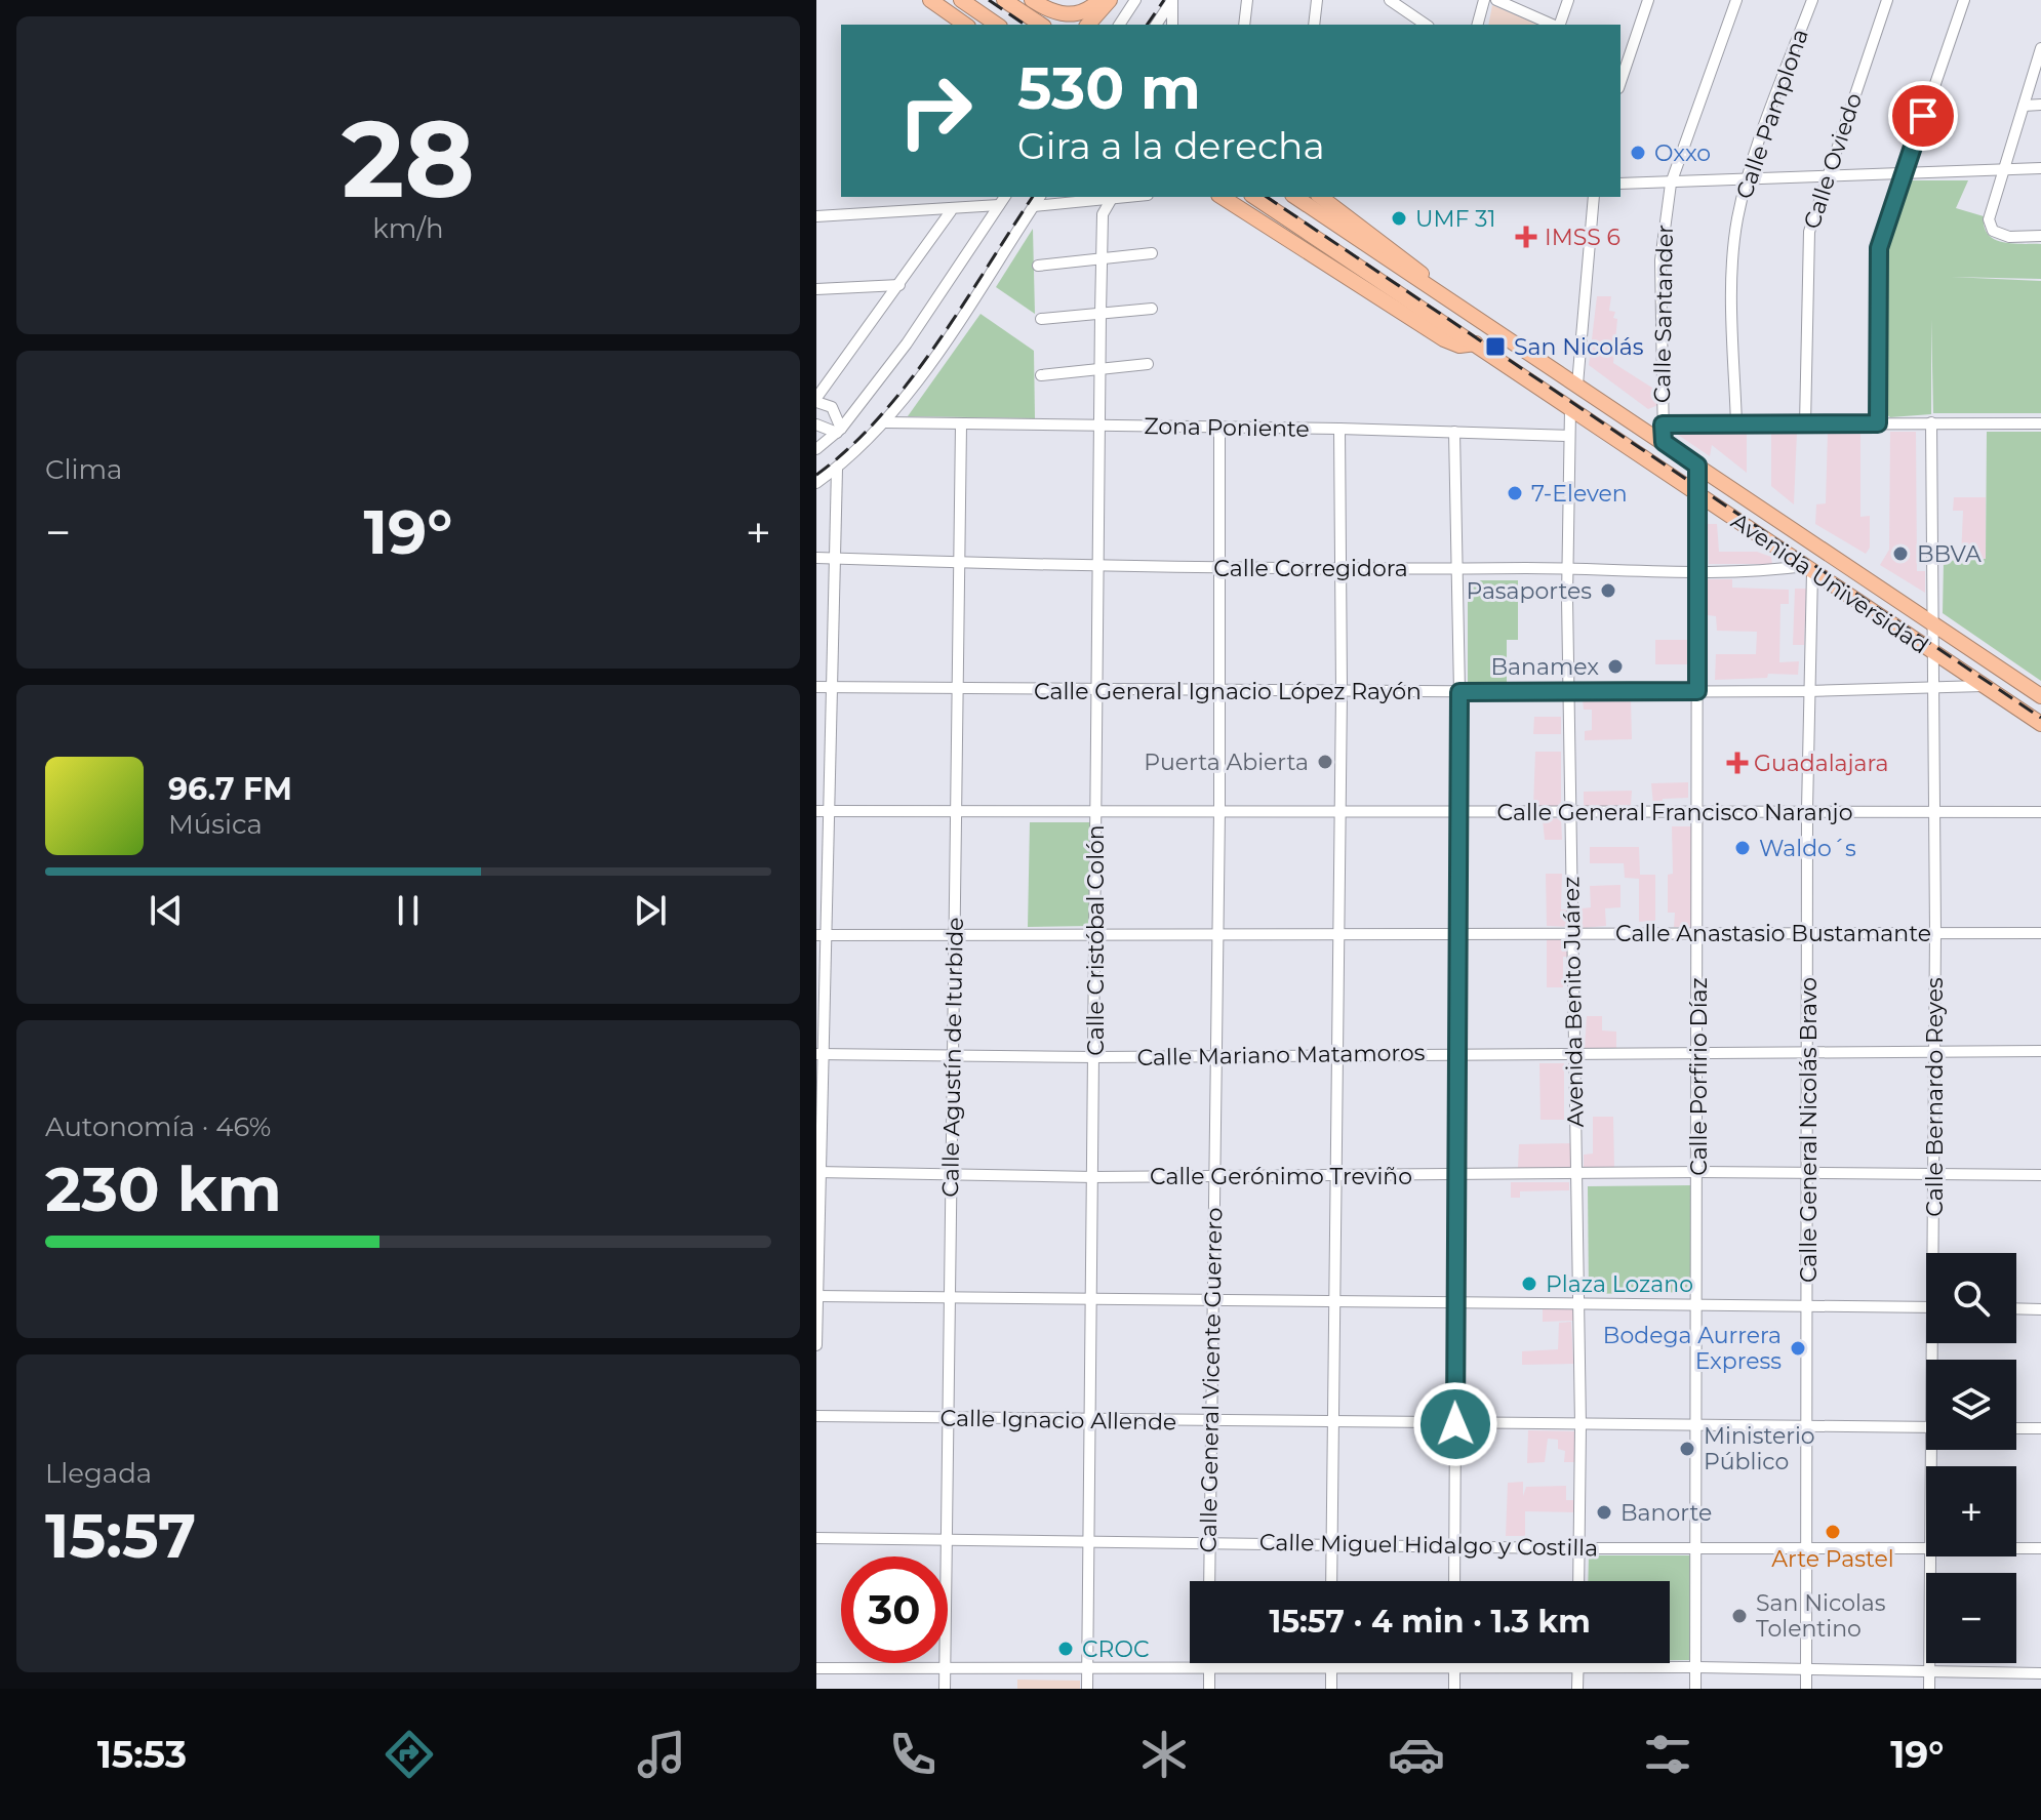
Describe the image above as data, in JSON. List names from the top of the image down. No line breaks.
{"streets":{"highway":["Avenida Universidad"],"street":["Calle Pamplona","Calle Oviedo","Calle Santander","Zona Poniente","Calle Corregidora","Calle General Ignacio López Rayón","Calle General Francisco Naranjo","Calle Anastasio Bustamante","Calle Cristóbal Colón","Avenida Benito Juárez","Calle Mariano Matamoros","Calle Agustín de Iturbide","Calle Porfirio Díaz","Calle Bernardo Reyes","Calle General Nicolás Bravo","Calle Gerónimo Treviño","Calle General Vicente Guerrero","Calle Ignacio Allende","Calle Miguel Hidalgo y Costilla"]},"crossings":[["Calle Santander","Avenida Universidad"],["Zona Poniente","Calle Cristóbal Colón"],["Zona Poniente","Avenida Benito Juárez"],["Zona Poniente","Calle Agustín de Iturbide"],["Zona Poniente","Calle General Vicente Guerrero"],["Calle Corregidora","Avenida Universidad"],["Calle Corregidora","Calle Cristóbal Colón"],["Calle Corregidora","Avenida Benito Juárez"],["Calle Corregidora","Calle Agustín de Iturbide"],["Calle Corregidora","Calle Porfirio Díaz"],["Calle Corregidora","Calle General Nicolás Bravo"],["Calle Corregidora","Calle General Vicente Guerrero"],["Avenida Universidad","Calle General Ignacio López Rayón"],["Avenida Universidad","Avenida Benito Juárez"],["Avenida Universidad","Calle Porfirio Díaz"],["Avenida Universidad","Calle Bernardo Reyes"],["Avenida Universidad","Calle General Nicolás Bravo"],["Calle General Ignacio López Rayón","Calle Cristóbal Colón"],["Calle General Ignacio López Rayón","Avenida Benito Juárez"],["Calle General Ignacio López Rayón","Calle Agustín de Iturbide"],["Calle General Ignacio López Rayón","Calle Porfirio Díaz"],["Calle General Ignacio López Rayón","Calle Bernardo Reyes"],["Calle General Ignacio López Rayón","Calle General Nicolás Bravo"],["Calle General Ignacio López Rayón","Calle General Vicente Guerrero"],["Calle General Francisco Naranjo","Calle Cristóbal Colón"],["Calle General Francisco Naranjo","Avenida Benito Juárez"],["Calle General Francisco Naranjo","Calle Agustín de Iturbide"],["Calle General Francisco Naranjo","Calle Porfirio Díaz"],["Calle General Francisco Naranjo","Calle Bernardo Reyes"],["Calle General Francisco Naranjo","Calle General Nicolás Bravo"],["Calle General Francisco Naranjo","Calle General Vicente Guerrero"],["Calle Anastasio Bustamante","Calle Cristóbal Colón"],["Calle Anastasio Bustamante","Avenida Benito Juárez"],["Calle Anastasio Bustamante","Calle Agustín de Iturbide"],["Calle Anastasio Bustamante","Calle Porfirio Díaz"],["Calle Anastasio Bustamante","Calle Bernardo Reyes"],["Calle Anastasio Bustamante","Calle General Nicolás Bravo"],["Calle Anastasio Bustamante","Calle General Vicente Guerrero"],["Calle Cristóbal Colón","Calle Mariano Matamoros"],["Calle Cristóbal Colón","Calle Gerónimo Treviño"],["Calle Cristóbal Colón","Calle Ignacio Allende"],["Calle Cristóbal Colón","Calle Miguel Hidalgo y Costilla"],["Avenida Benito Juárez","Calle Mariano Matamoros"],["Avenida Benito Juárez","Calle Gerónimo Treviño"],["Avenida Benito Juárez","Calle Ignacio Allende"],["Avenida Benito Juárez","Calle Miguel Hidalgo y Costilla"],["Calle Mariano Matamoros","Calle Agustín de Iturbide"],["Calle Mariano Matamoros","Calle Porfirio Díaz"],["Calle Mariano Matamoros","Calle Bernardo Reyes"],["Calle Mariano Matamoros","Calle General Nicolás Bravo"],["Calle Mariano Matamoros","Calle General Vicente Guerrero"],["Calle Agustín de Iturbide","Calle Gerónimo Treviño"],["Calle Agustín de Iturbide","Calle Ignacio Allende"],["Calle Agustín de Iturbide","Calle Miguel Hidalgo y Costilla"],["Calle Porfirio Díaz","Calle Gerónimo Treviño"],["Calle Porfirio Díaz","Calle Ignacio Allende"],["Calle Porfirio Díaz","Calle Miguel Hidalgo y Costilla"],["Calle Bernardo Reyes","Calle Gerónimo Treviño"],["Calle General Nicolás Bravo","Calle Gerónimo Treviño"],["Calle General Nicolás Bravo","Calle Ignacio Allende"],["Calle General Nicolás Bravo","Calle Miguel Hidalgo y Costilla"],["Calle Gerónimo Treviño","Calle General Vicente Guerrero"],["Calle General Vicente Guerrero","Calle Ignacio Allende"],["Calle General Vicente Guerrero","Calle Miguel Hidalgo y Costilla"]],"places":{"other":["Oxxo","UMF 31","7-Eleven","BBVA","Pasaportes","Banamex","Puerta Abierta","Waldo´s","Plaza Lozano","Bodega Aurrera Express","Ministerio Público","Banorte","Arte Pastel","San Nicolas Tolentino","CROC"],"health":["IMSS 6","Guadalajara"],"transit":["San Nicolás"]},"page":{"tile":[["28","km/h"],"Clima",["Autonomía · 46%","230 km"],["Llegada","15:57"]],"turn":["530 m","Gira a la derecha"],"heat":["−","19°","+"],"song":["96.7 FM","Música"],"map_buttons":["+","−"],"limit":"30","trip":"15:57 · 4 min · 1.3 km","tabs":["15:53","19°"]}}
